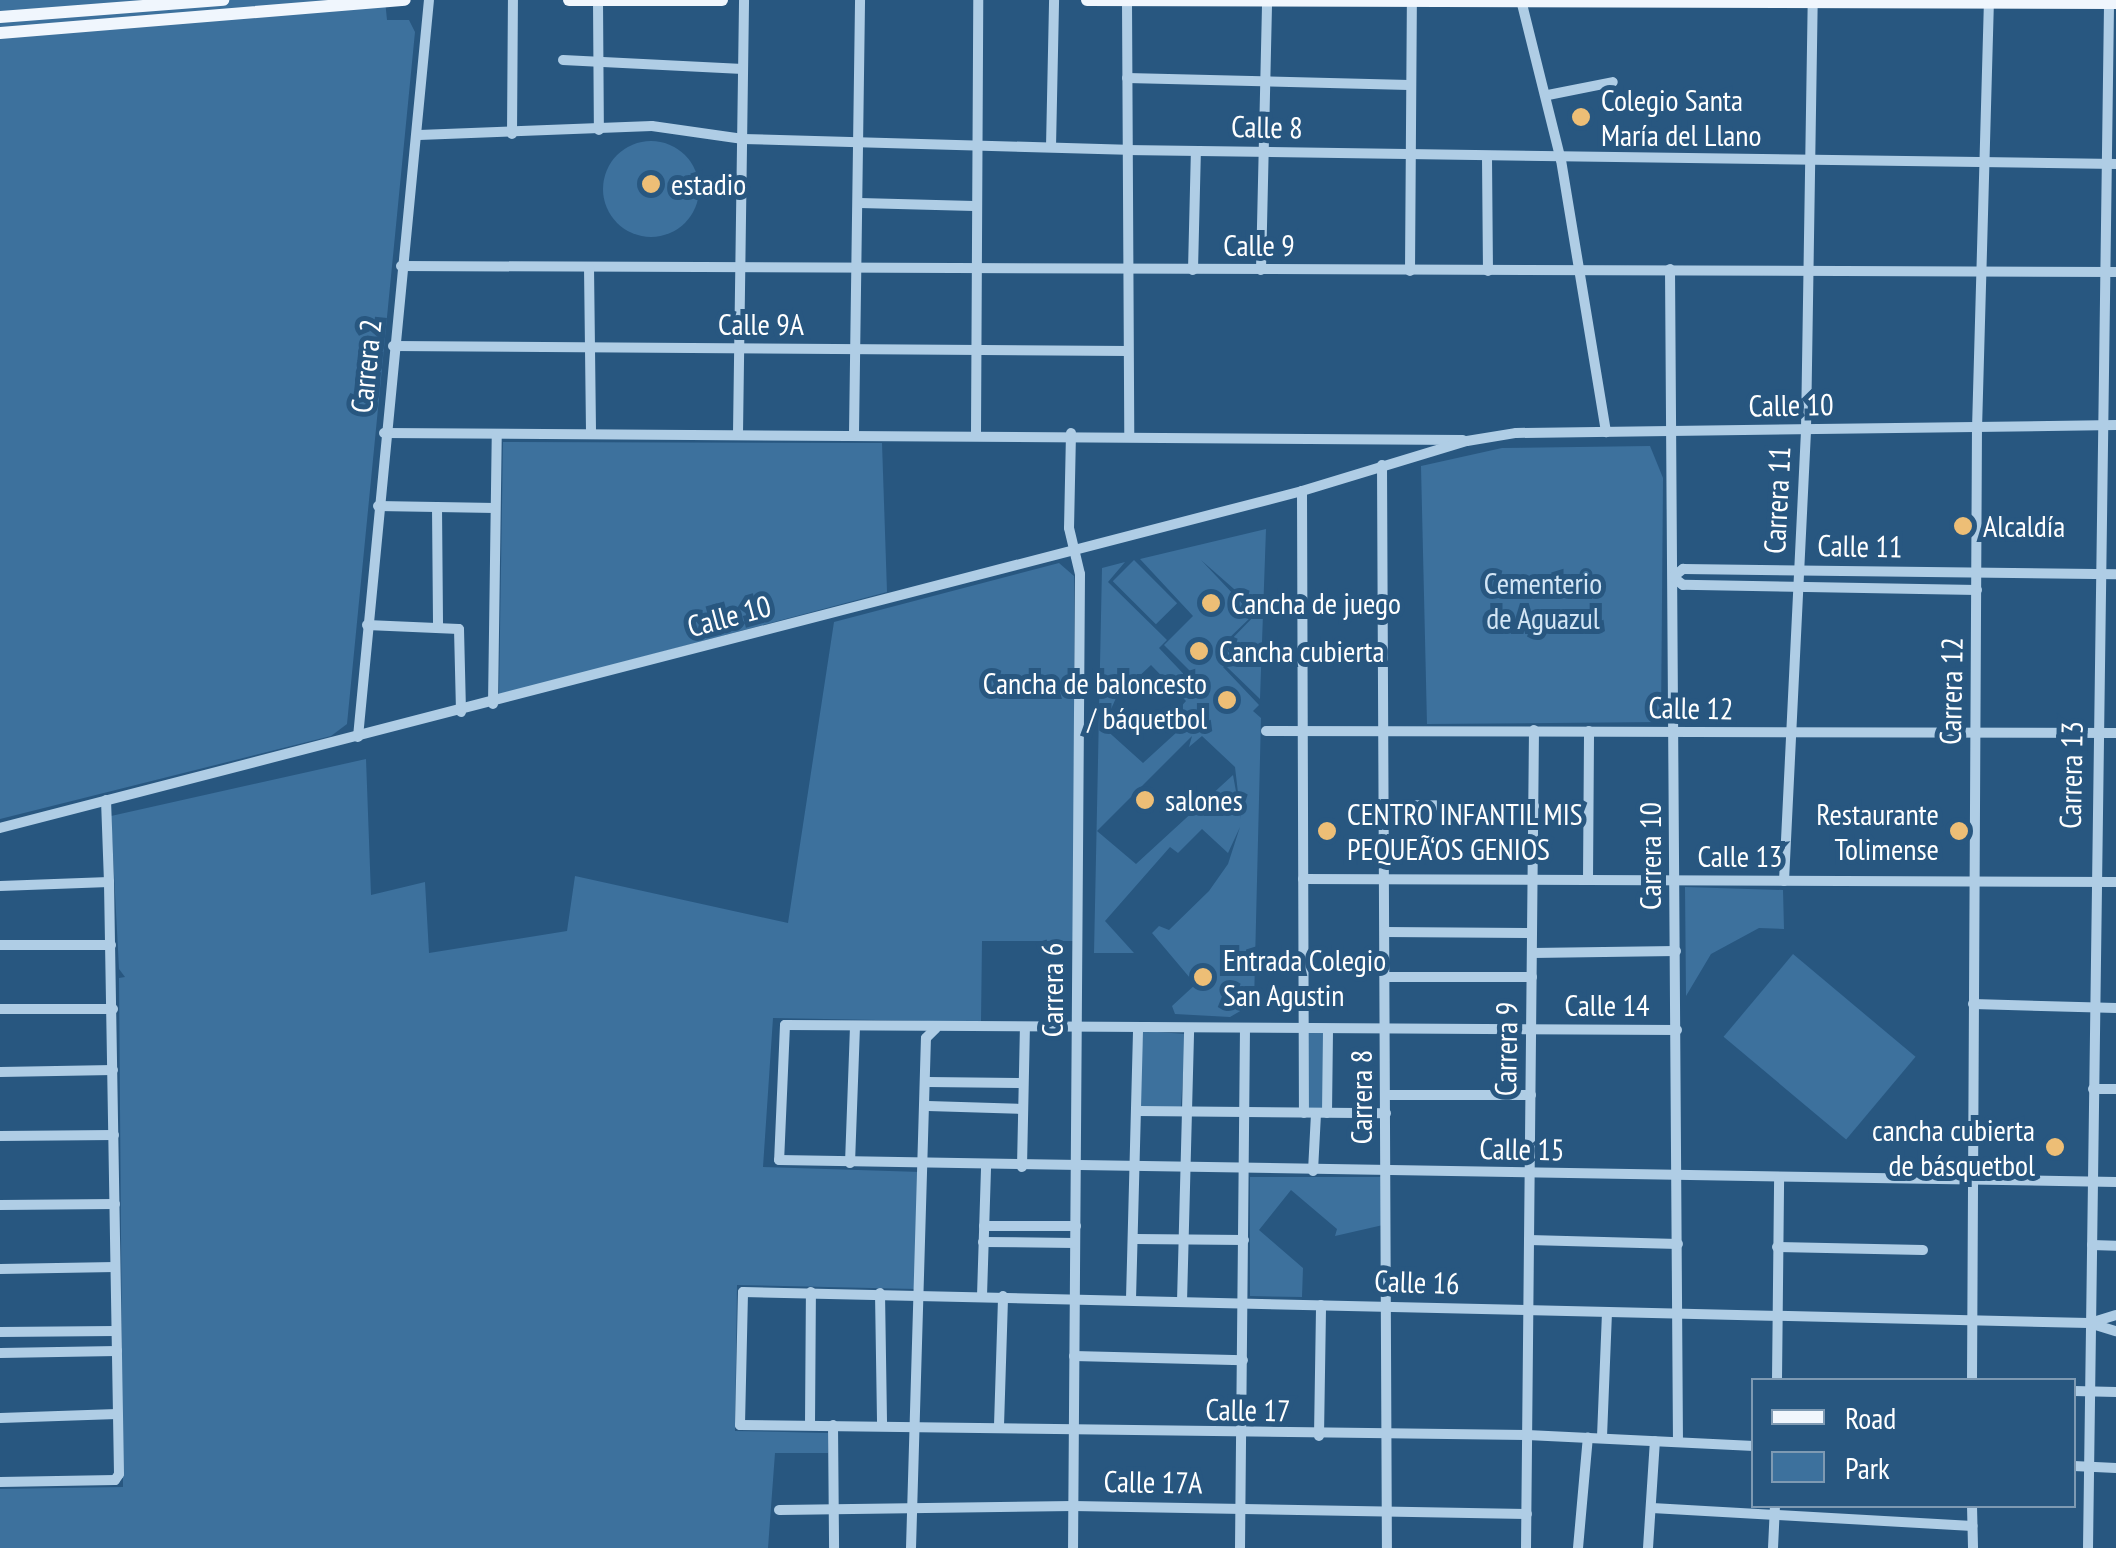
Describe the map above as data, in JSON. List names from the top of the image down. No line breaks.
{"streets":{"street":["Calle 8","Calle 9","Calle 9A","Carrera 2","Calle 10","Carrera 11","Calle 11","Carrera 12","Calle 12","Carrera 13","Carrera 10","Calle 13","Carrera 6","Calle 14","Carrera 9","Carrera 8","Calle 15","Calle 16","Calle 17","Calle 17A"]},"crossings":[["Calle 8","Carrera 2"],["Calle 8","Carrera 11"],["Calle 8","Carrera 12"],["Calle 8","Carrera 13"],["Calle 9","Carrera 2"],["Calle 9","Carrera 11"],["Calle 9","Carrera 12"],["Calle 9","Carrera 13"],["Calle 9","Carrera 10"],["Calle 9A","Carrera 2"],["Carrera 2","Calle 10"],["Calle 10","Carrera 11"],["Calle 10","Carrera 12"],["Calle 10","Carrera 13"],["Calle 10","Carrera 10"],["Calle 10","Carrera 6"],["Calle 10","Carrera 8"],["Carrera 11","Calle 11"],["Carrera 11","Calle 12"],["Carrera 11","Calle 13"],["Calle 11","Carrera 12"],["Calle 11","Carrera 13"],["Calle 11","Carrera 10"],["Carrera 12","Calle 12"],["Carrera 12","Calle 13"],["Carrera 12","Calle 15"],["Carrera 12","Calle 16"],["Calle 12","Carrera 13"],["Calle 12","Carrera 10"],["Calle 12","Carrera 9"],["Calle 12","Carrera 8"],["Carrera 13","Calle 13"],["Carrera 13","Calle 15"],["Carrera 13","Calle 16"],["Carrera 10","Calle 13"],["Carrera 10","Calle 14"],["Carrera 10","Calle 15"],["Carrera 10","Calle 16"],["Carrera 10","Calle 17"],["Calle 13","Carrera 9"],["Calle 13","Carrera 8"],["Carrera 6","Calle 14"],["Carrera 6","Calle 15"],["Carrera 6","Calle 16"],["Carrera 6","Calle 17"],["Carrera 6","Calle 17A"],["Calle 14","Carrera 9"],["Calle 14","Carrera 8"],["Calle 14","Calle 15"],["Carrera 9","Calle 15"],["Carrera 9","Calle 16"],["Carrera 9","Calle 17"],["Carrera 9","Calle 17A"],["Carrera 8","Calle 15"],["Carrera 8","Calle 16"],["Carrera 8","Calle 17"],["Carrera 8","Calle 17A"],["Calle 16","Calle 17"]],"parks":["Cementerio de Aguazul"],"places":["Colegio Santa María del Llano","estadio","Alcaldía","Cancha de juego","Cancha cubierta","Cancha de baloncesto / báquetbol","salones","CENTRO INFANTIL MIS PEQUEÃ‘OS GENIOS","Restaurante Tolimense","Entrada Colegio San Agustin","cancha cubierta de básquetbol"],"legend":["Road","Park"]}
